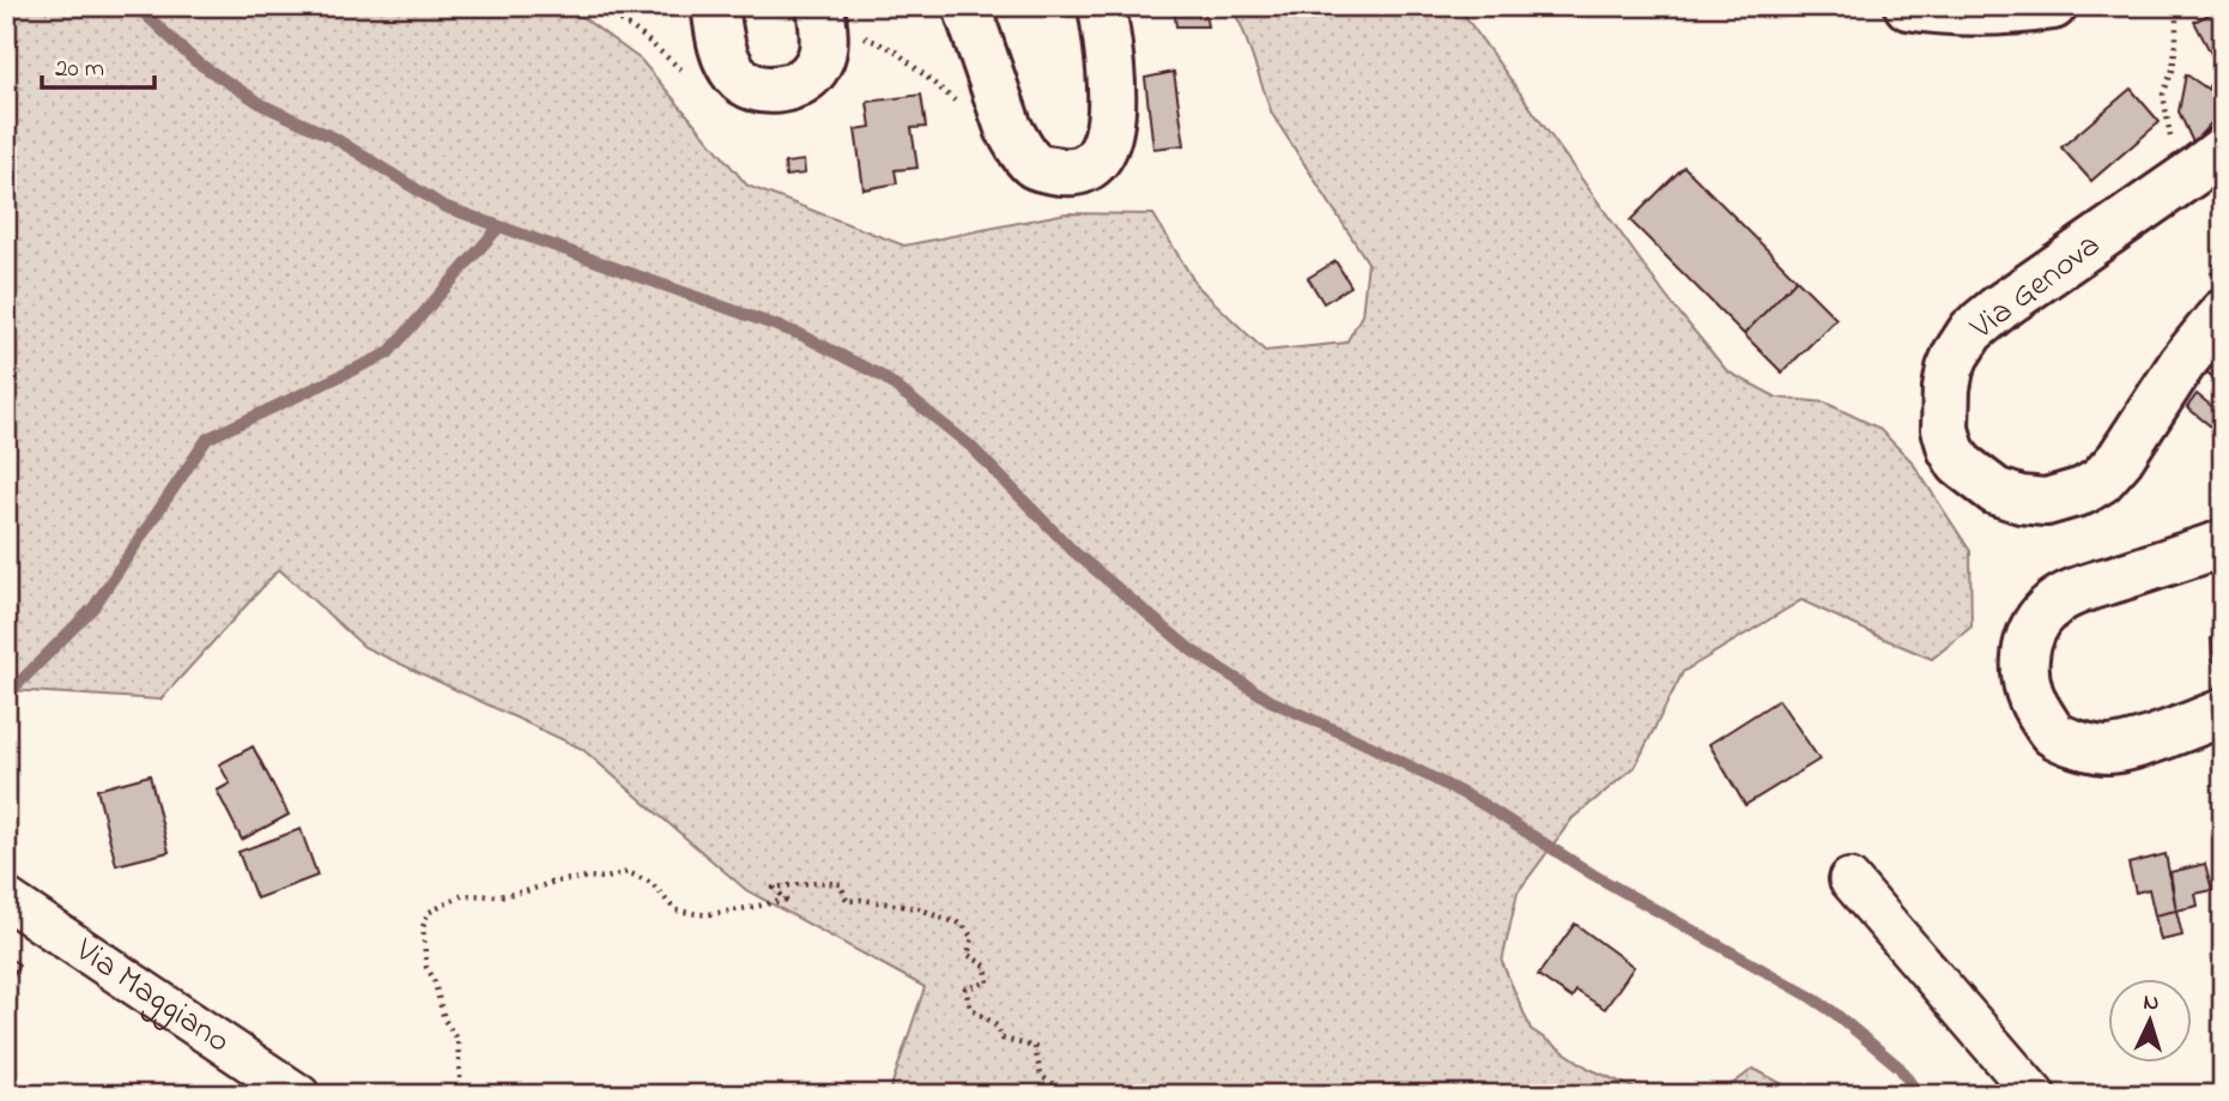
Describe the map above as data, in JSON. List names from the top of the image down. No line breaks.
{"streets":{"main road":["Via Genova"],"street":["Via Maggiano"]},"scale_bar":"20 m","north":"top"}
